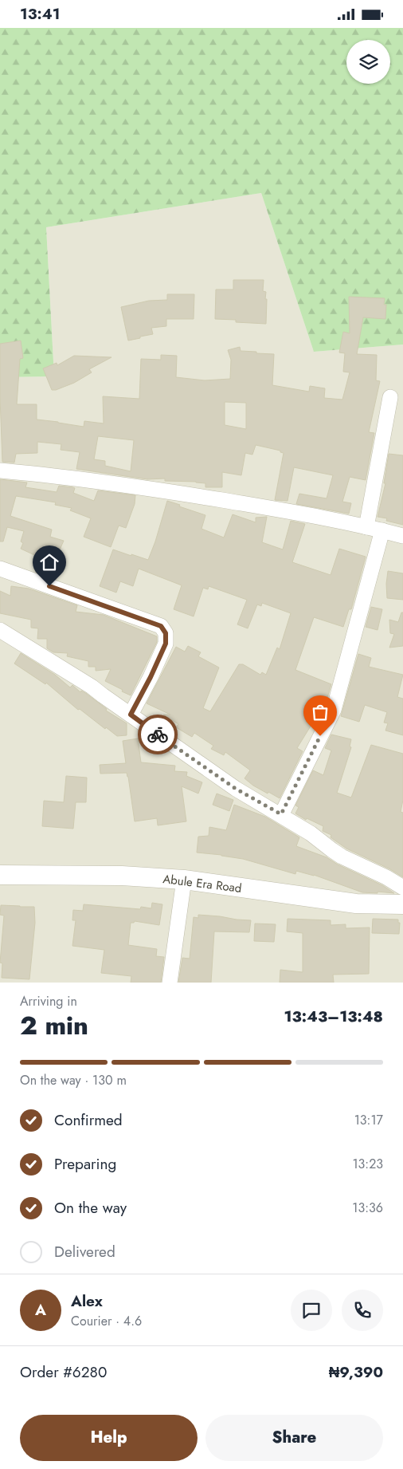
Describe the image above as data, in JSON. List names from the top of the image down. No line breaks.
{"streets":{"street":["Abule Era Road"]},"page":{"status":"13:41","heading":["2 min","Arriving in","13:43–13:48"],"panel":["Alex","Courier · 4.6","Order #6280","₦9,390"],"bar":"On the way · 130 m","list":[["Confirmed","13:17"],["Preparing","13:23"],["On the way","13:36"],"Delivered"],"round":"A","buttons":["Help","Share"]}}
